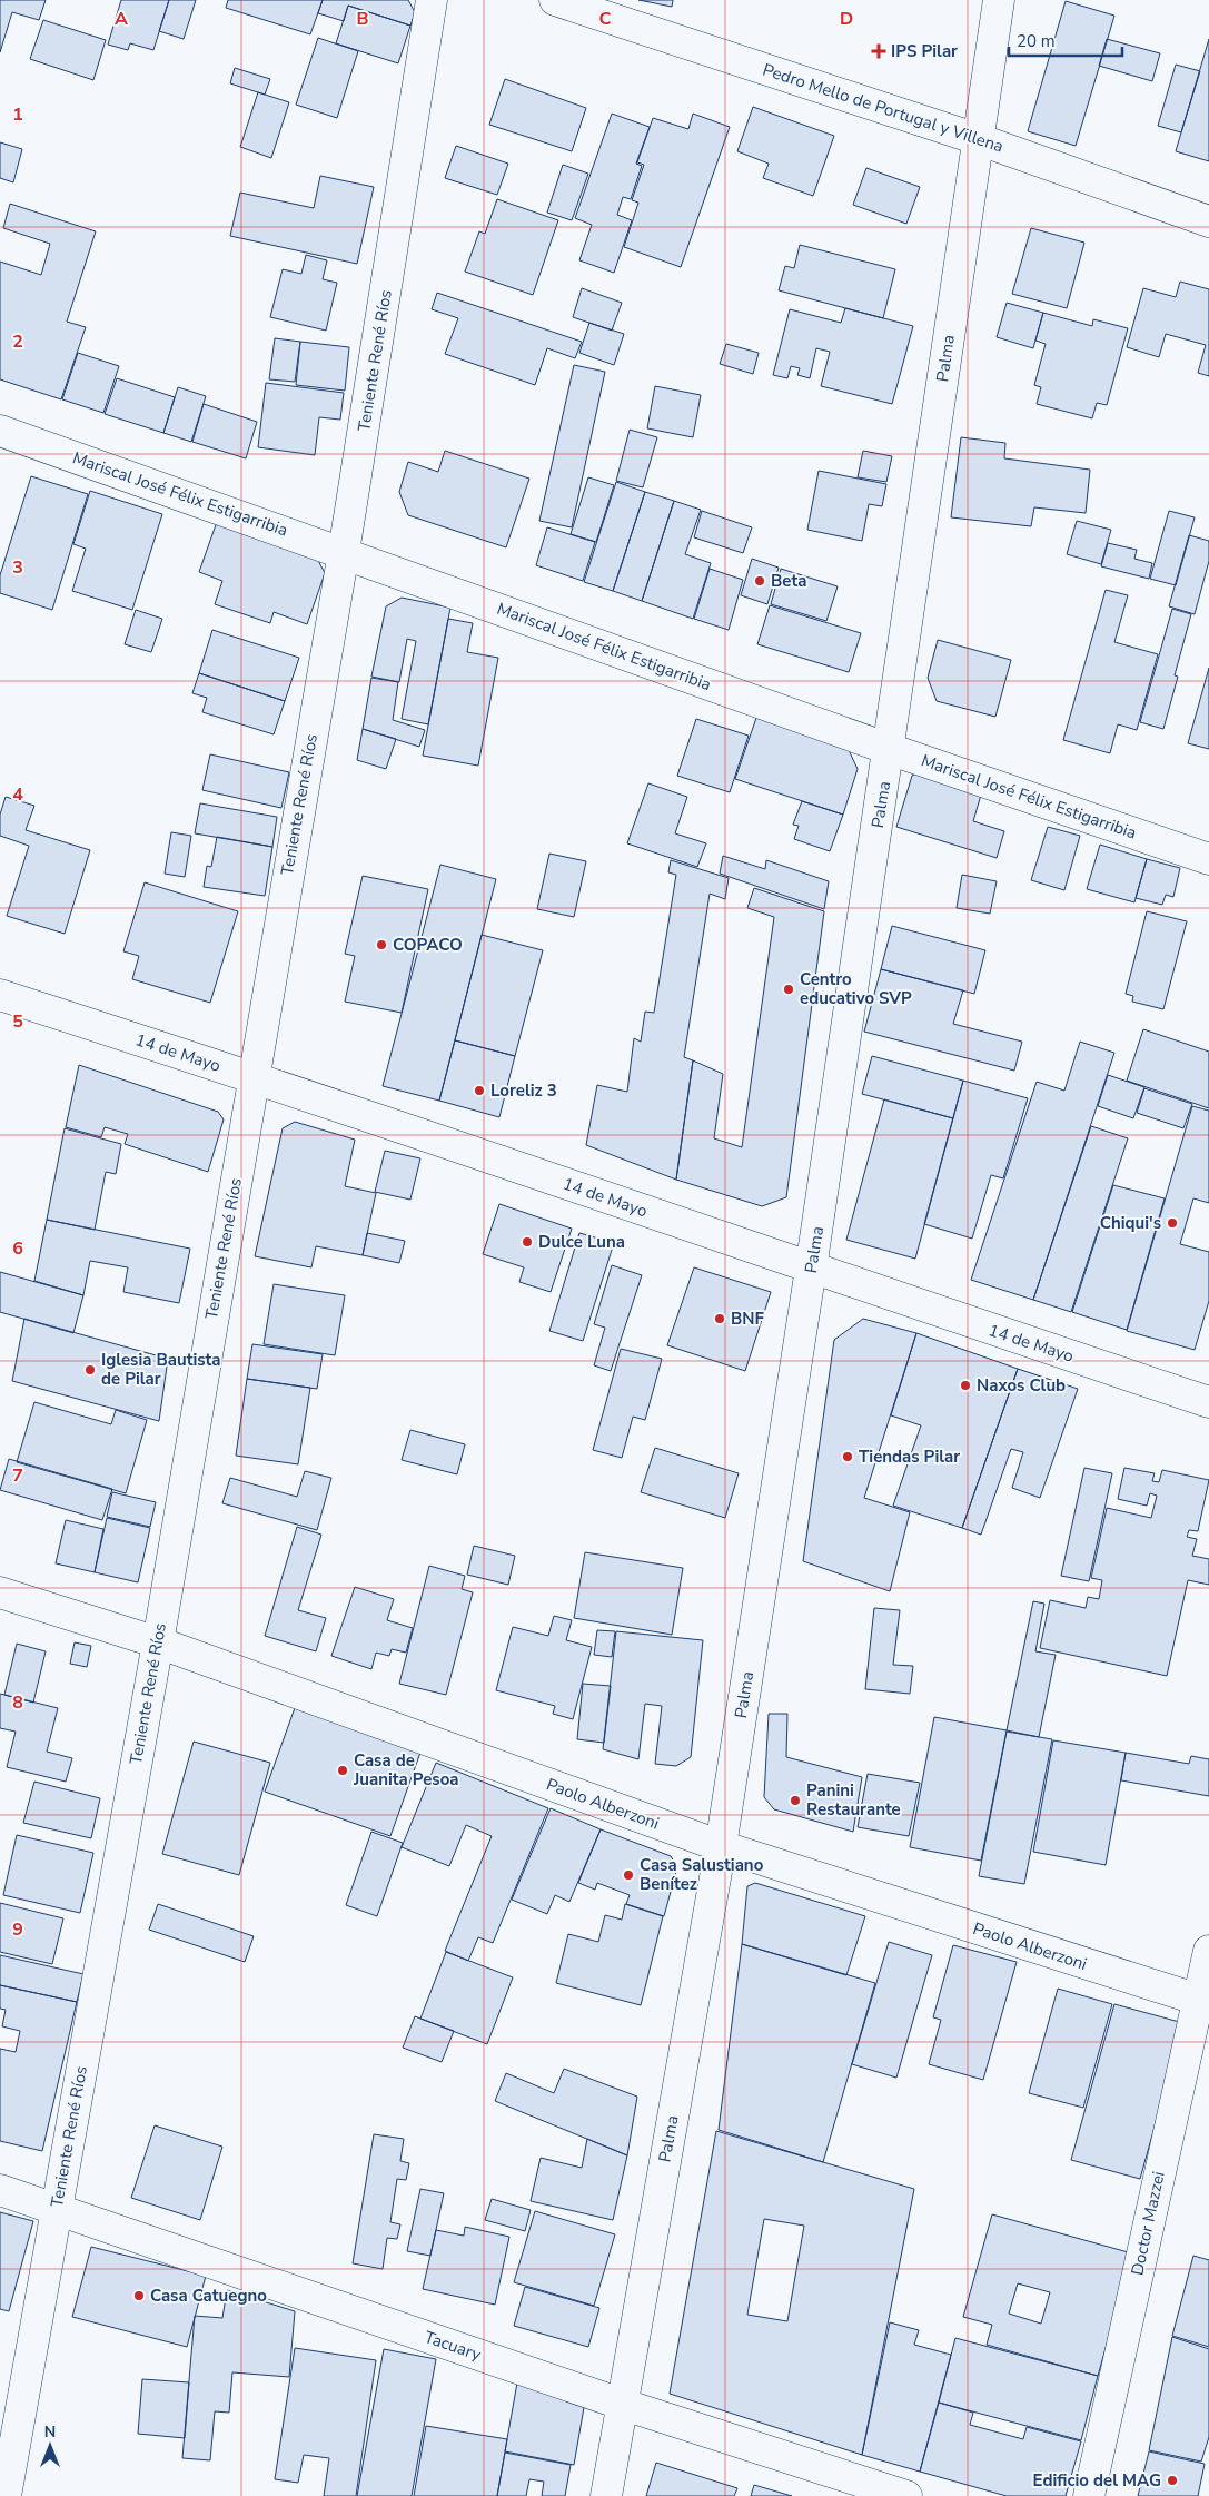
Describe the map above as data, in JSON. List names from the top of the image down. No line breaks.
{"streets":{"street":["Pedro Mello de Portugal y Villena","Palma","Teniente René Ríos","Mariscal José Félix Estigarribia","14 de Mayo","Paolo Alberzoni","Doctor Mazzei","Tacuary"]},"crossings":[["Pedro Mello de Portugal y Villena","Palma"],["Palma","Mariscal José Félix Estigarribia"],["Palma","14 de Mayo"],["Palma","Paolo Alberzoni"],["Palma","Tacuary"],["Teniente René Ríos","Mariscal José Félix Estigarribia"],["Teniente René Ríos","14 de Mayo"],["Teniente René Ríos","Paolo Alberzoni"],["Teniente René Ríos","Tacuary"],["Paolo Alberzoni","Doctor Mazzei"]],"places":{"health":["IPS Pilar"],"other":["Beta","COPACO","Centro educativo SVP","Loreliz 3","Chiqui's","Dulce Luna","BNF","Iglesia Bautista de Pilar","Naxos Club","Tiendas Pilar","Casa de Juanita Pesoa","Panini Restaurante","Casa Salustiano Benítez","Casa Catuegno","Edificio del MAG"]},"scale_bar":"20 m","north":"top","grid":{"columns":["A","B","C","D"],"rows":["1","2","3","4","5","6","7","8","9"]}}
